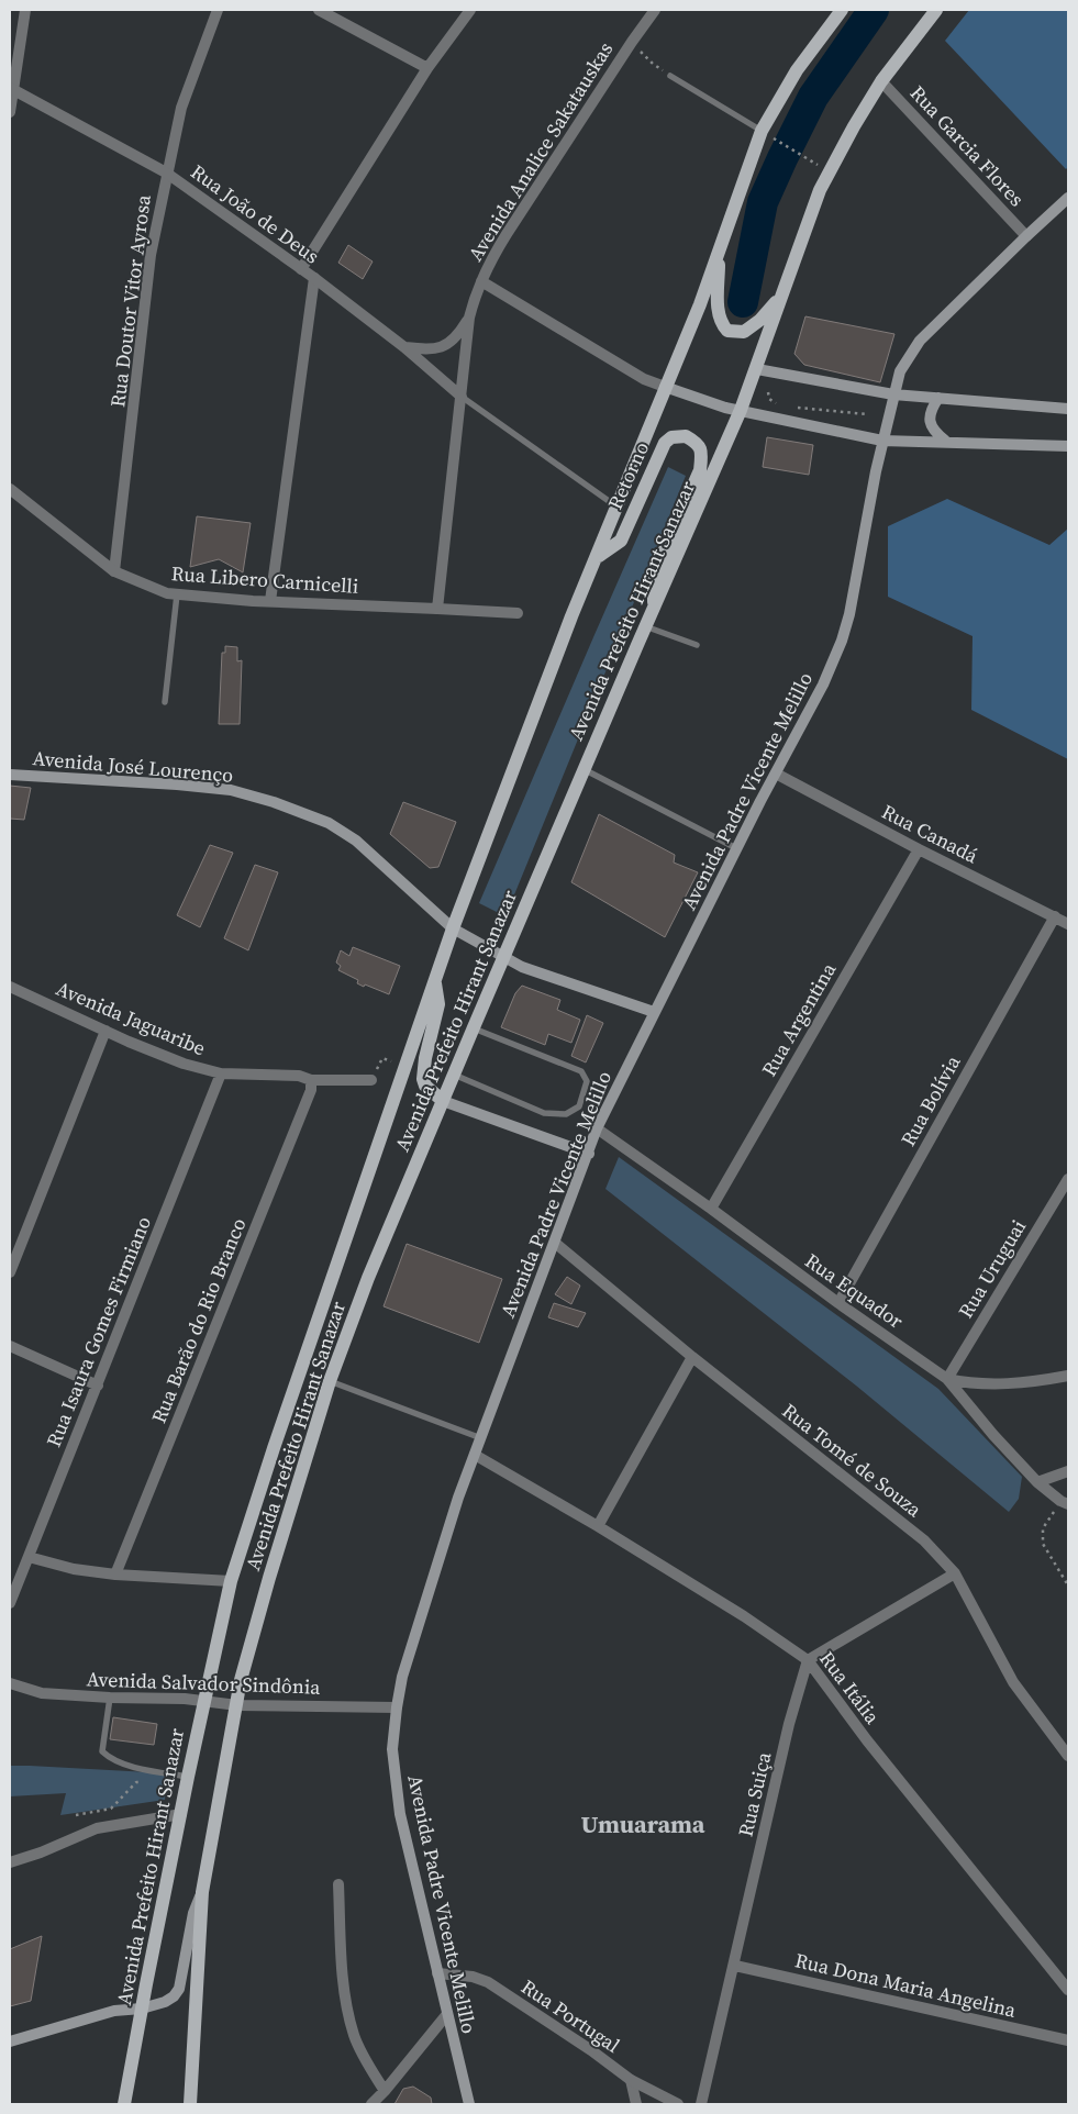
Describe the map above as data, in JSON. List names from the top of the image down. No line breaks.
{"streets":{"main road":["Retorno","Avenida Prefeito Hirant Sanazar","Avenida José Lourenço","Avenida Padre Vicente Melillo"],"street":["Rua Garcia Flores","Avenida Analice Sakatauskas","Rua João de Deus","Rua Doutor Vitor Ayrosa","Rua Libero Carnicelli","Rua Canadá","Avenida Jaguaribe","Rua Argentina","Rua Bolívia","Rua Uruguai","Rua Equador","Rua Barão do Rio Branco","Rua Isaura Gomes Firmiano","Rua Tomé de Souza","Avenida Salvador Sindônia","Rua Itália","Rua Suiça","Rua Dona Maria Angelina","Rua Portugal"]},"crossings":[["Rua Garcia Flores","Avenida Prefeito Hirant Sanazar"],["Rua Garcia Flores","Avenida Padre Vicente Melillo"],["Avenida Analice Sakatauskas","Rua João de Deus"],["Avenida Analice Sakatauskas","Rua Libero Carnicelli"],["Rua João de Deus","Rua Doutor Vitor Ayrosa"],["Rua Doutor Vitor Ayrosa","Rua Libero Carnicelli"],["Retorno","Avenida Prefeito Hirant Sanazar"],["Avenida Prefeito Hirant Sanazar","Avenida José Lourenço"],["Avenida Prefeito Hirant Sanazar","Avenida Salvador Sindônia"],["Avenida José Lourenço","Avenida Padre Vicente Melillo"],["Avenida Padre Vicente Melillo","Rua Canadá"],["Avenida Padre Vicente Melillo","Rua Equador"],["Avenida Padre Vicente Melillo","Rua Tomé de Souza"],["Avenida Padre Vicente Melillo","Avenida Salvador Sindônia"],["Avenida Padre Vicente Melillo","Rua Itália"],["Avenida Padre Vicente Melillo","Rua Portugal"],["Rua Canadá","Rua Argentina"],["Rua Canadá","Rua Bolívia"],["Avenida Jaguaribe","Rua Barão do Rio Branco"],["Avenida Jaguaribe","Rua Isaura Gomes Firmiano"],["Rua Argentina","Rua Equador"],["Rua Bolívia","Rua Equador"],["Rua Uruguai","Rua Equador"],["Rua Itália","Rua Suiça"],["Rua Suiça","Rua Dona Maria Angelina"]],"districts":["Umuarama"]}
